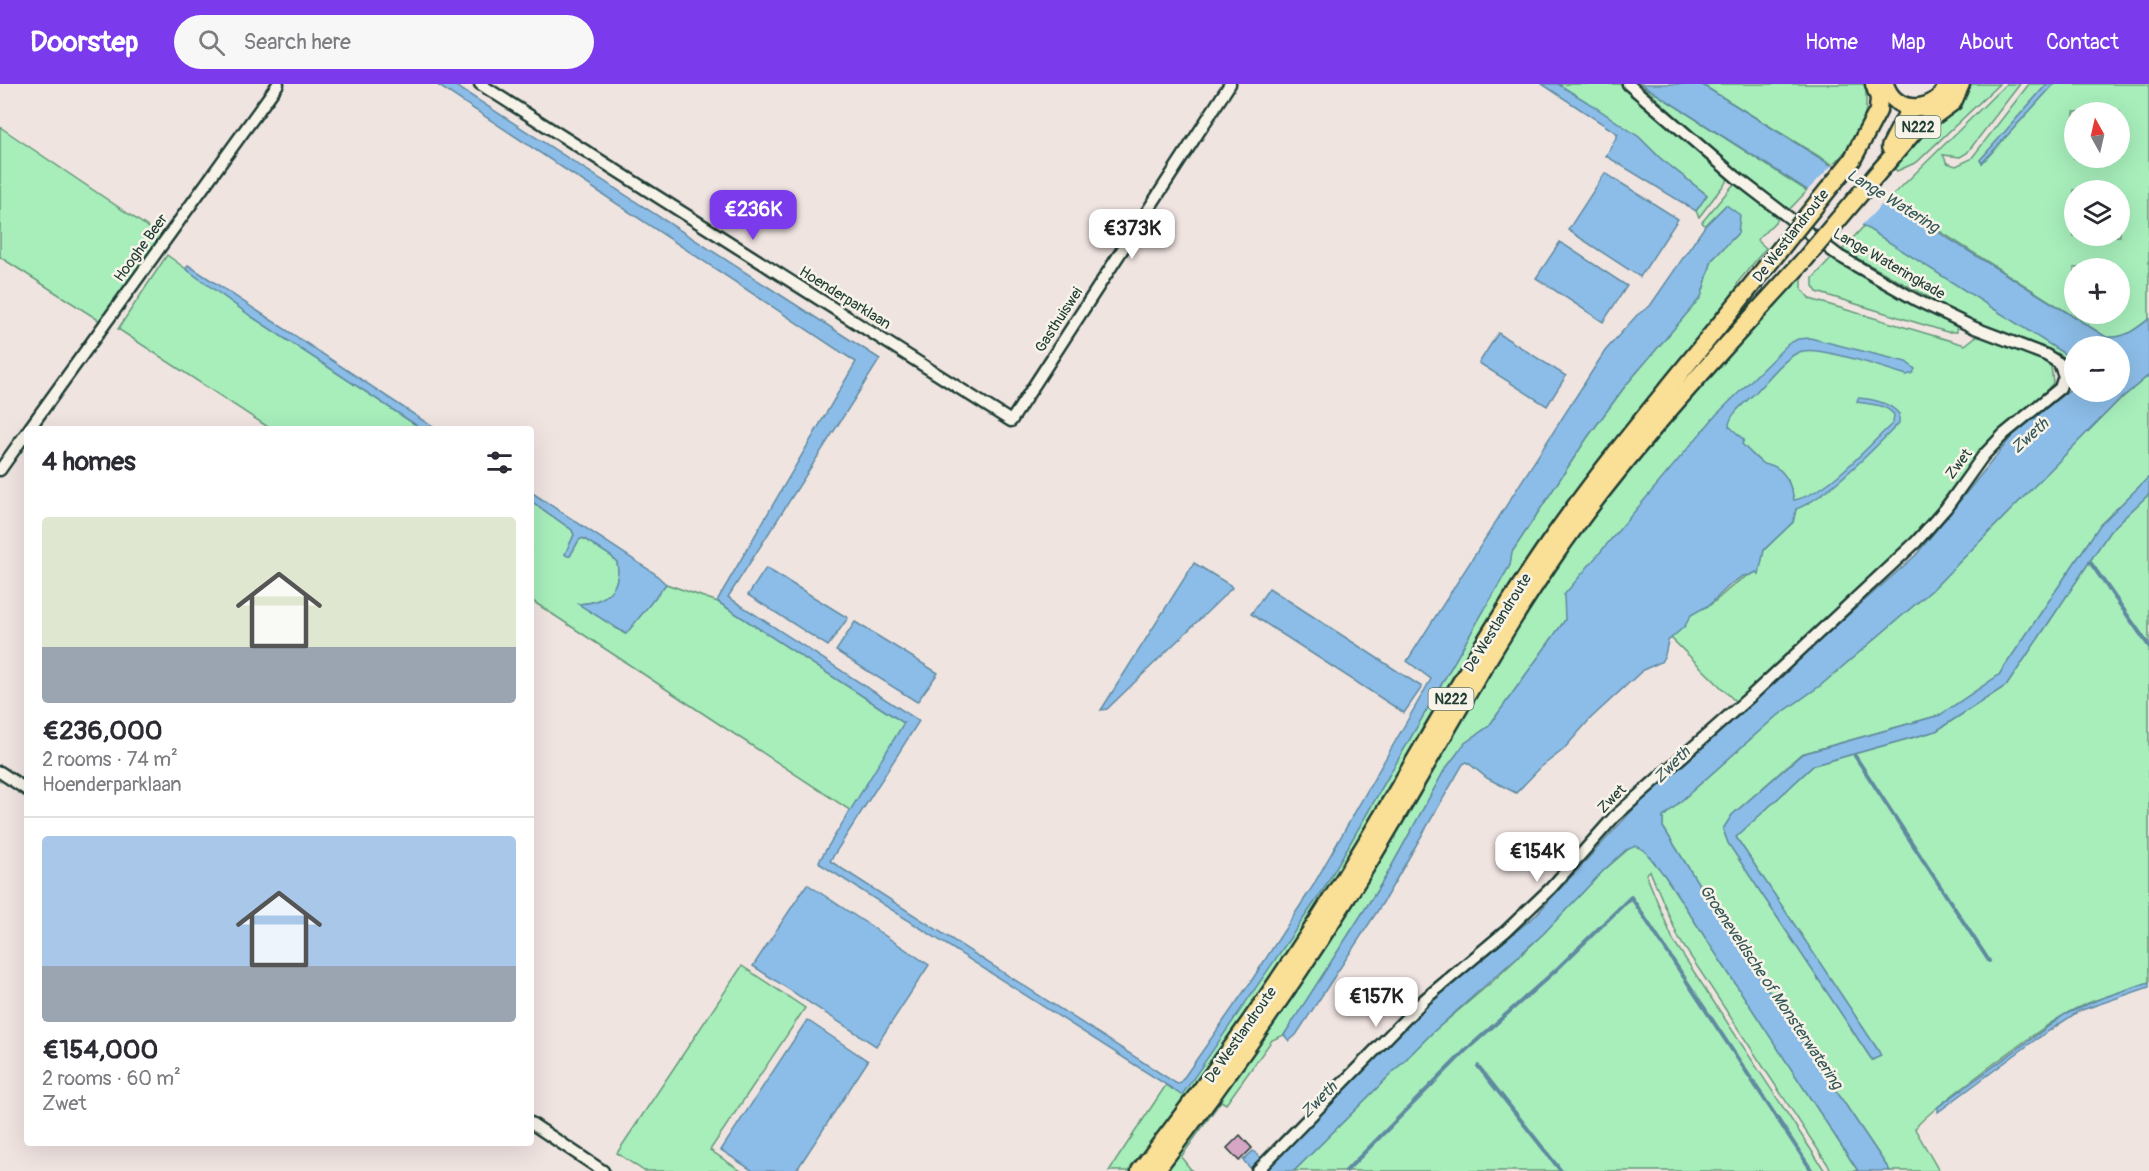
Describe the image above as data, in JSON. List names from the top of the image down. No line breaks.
{"streets":{"main road":["N222","De Westlandroute"],"street":["Hooghe Beer","Lange Wateringkade","Hoenderparklaan","Gasthuiswei","Zwet"]},"crossings":[["N222","De Westlandroute"],["Lange Wateringkade","Zwet"],["Hoenderparklaan","Gasthuiswei"]],"water":["Lange Watering","Zweth","Groeneveldsche of Monsterwatering"],"north":"top","page":{"header":"Doorstep","search":"Search here","nav":["Home","Map","About","Contact"],"map_buttons":["+","−"],"price":["€236K","€373K","€154K","€157K"],"heading":"4 homes","list":[{"name":"€236,000","note":"2 rooms · 74 m² · Hoenderparklaan"},{"name":"€154,000","note":"2 rooms · 60 m² · Zwet"}]}}
